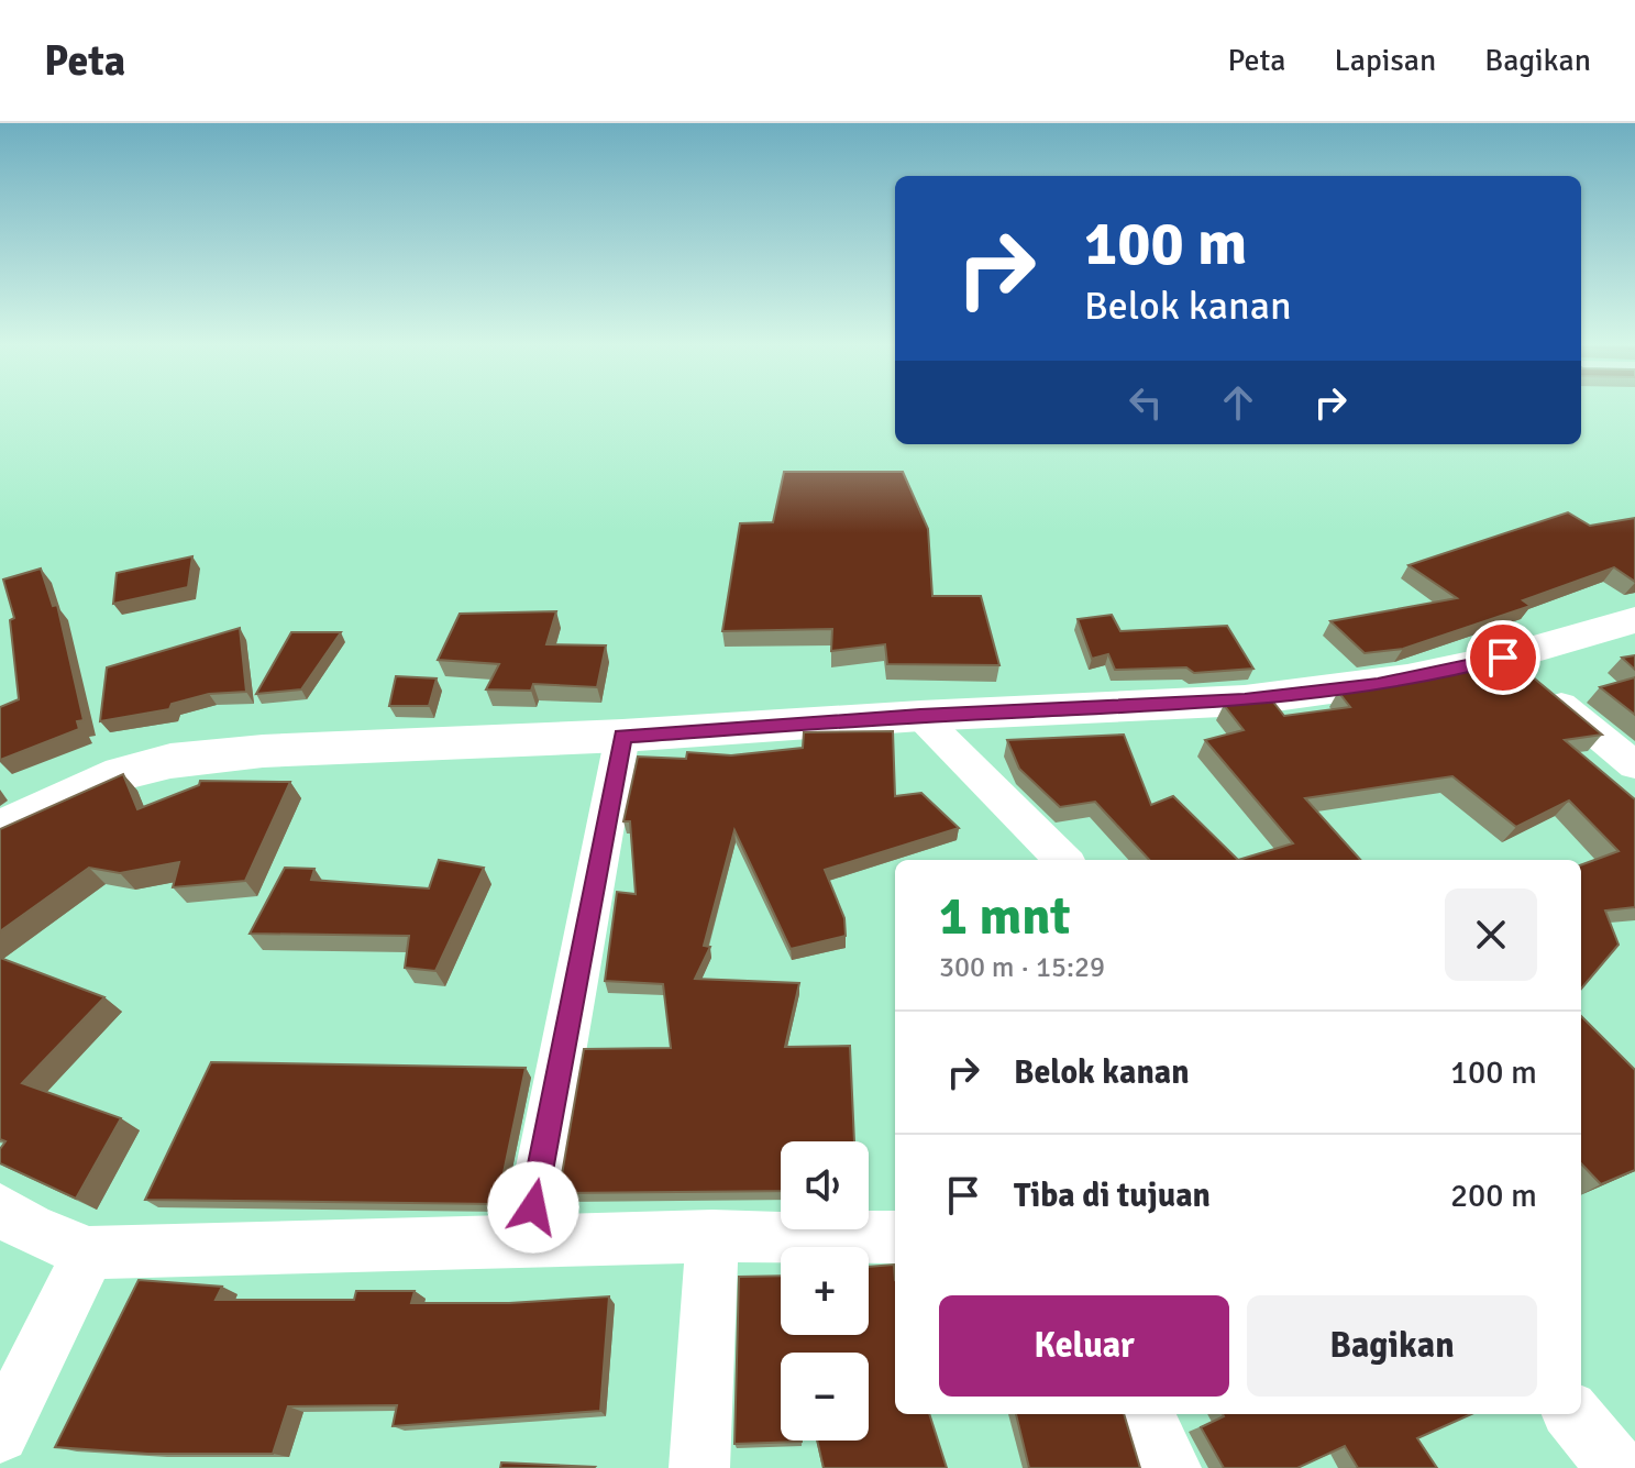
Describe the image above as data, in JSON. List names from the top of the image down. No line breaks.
{"page":{"header":"Peta","nav":["Peta","Lapisan","Bagikan"],"turn":["100 m","Belok kanan"],"heading":["1 mnt","300 m · 15:29"],"list":[{"name":"Belok kanan","value":"100 m"},{"name":"Tiba di tujuan","value":"200 m"}],"map_buttons":["+","−"],"buttons":["Keluar","Bagikan"]}}
